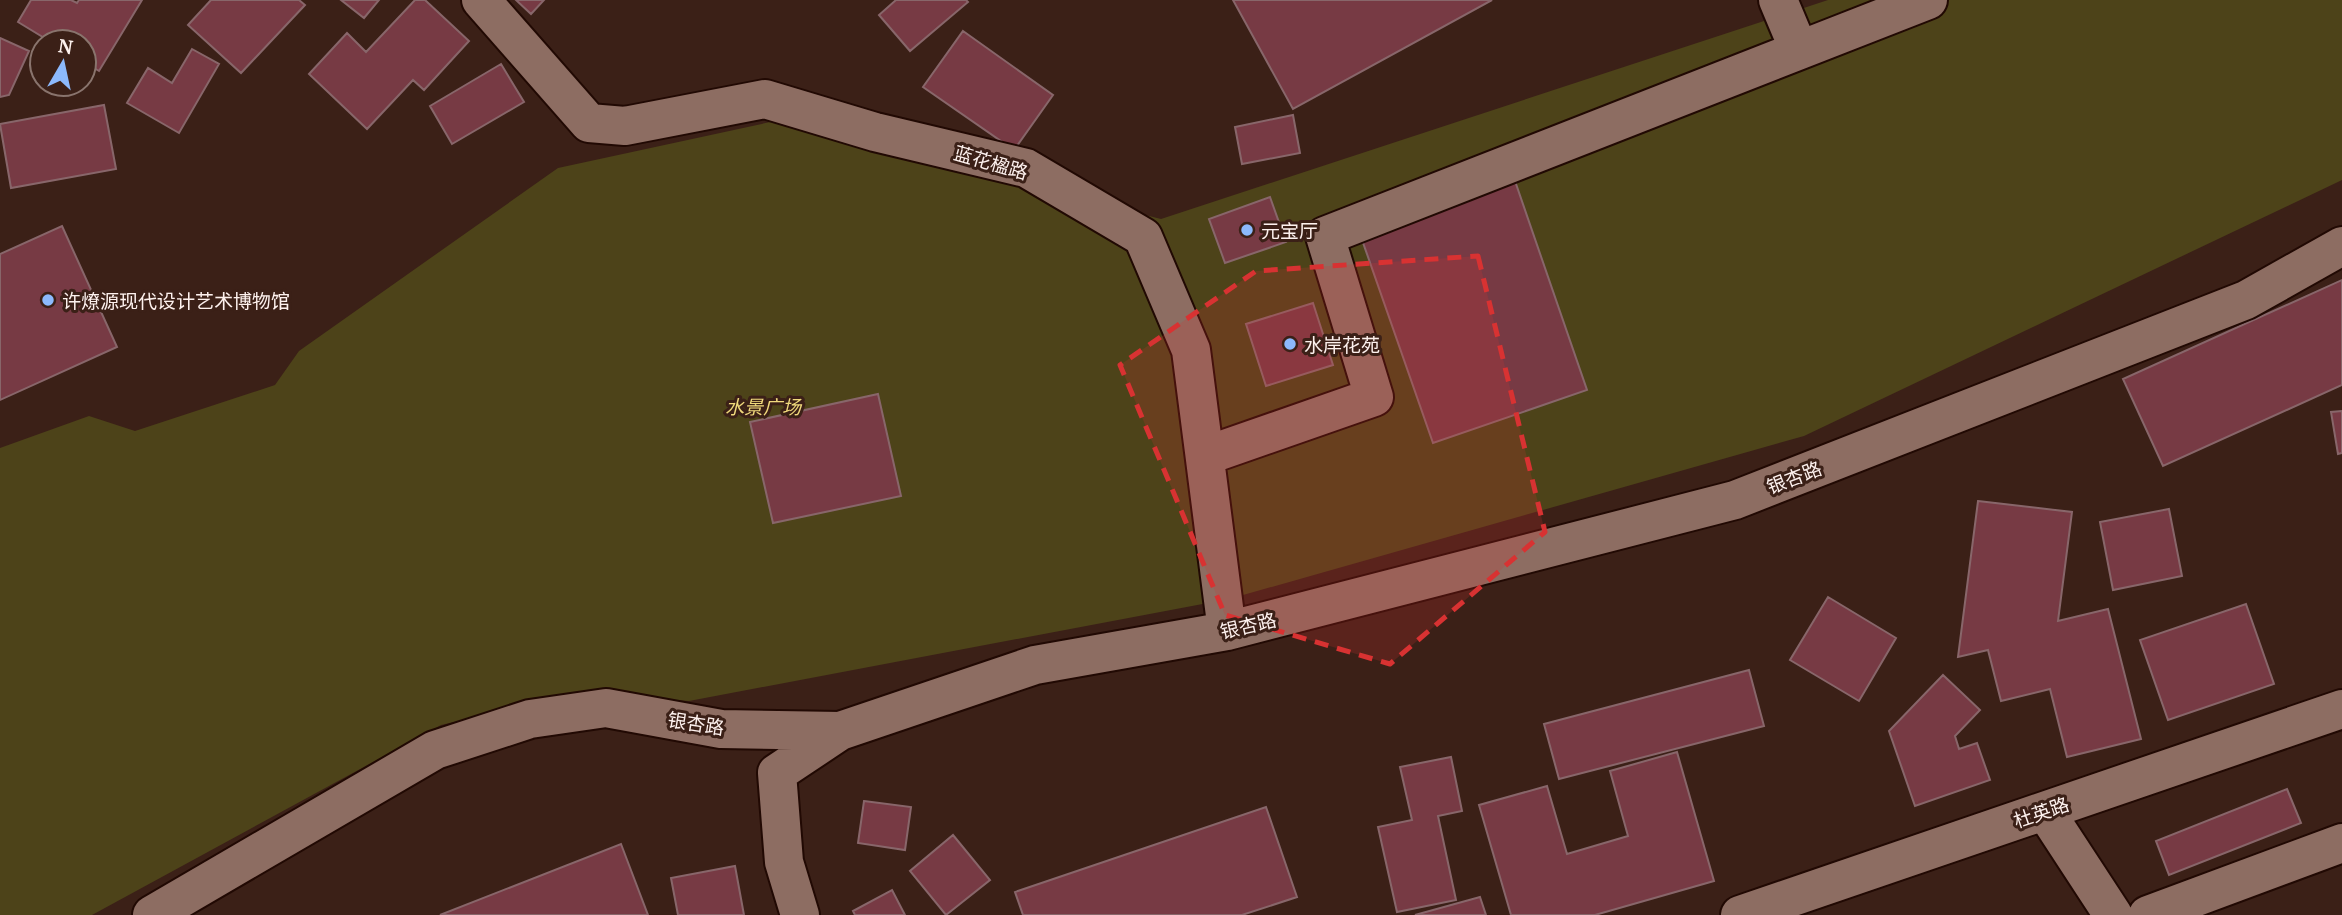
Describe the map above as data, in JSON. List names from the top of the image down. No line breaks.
{"streets":{"street":["蓝花楹路","银杏路","杜英路"]},"crossings":[["蓝花楹路","银杏路"]],"parks":["水景广场"],"places":["元宝厅","许燎源现代设计艺术博物馆","水岸花苑"],"north":"top"}
